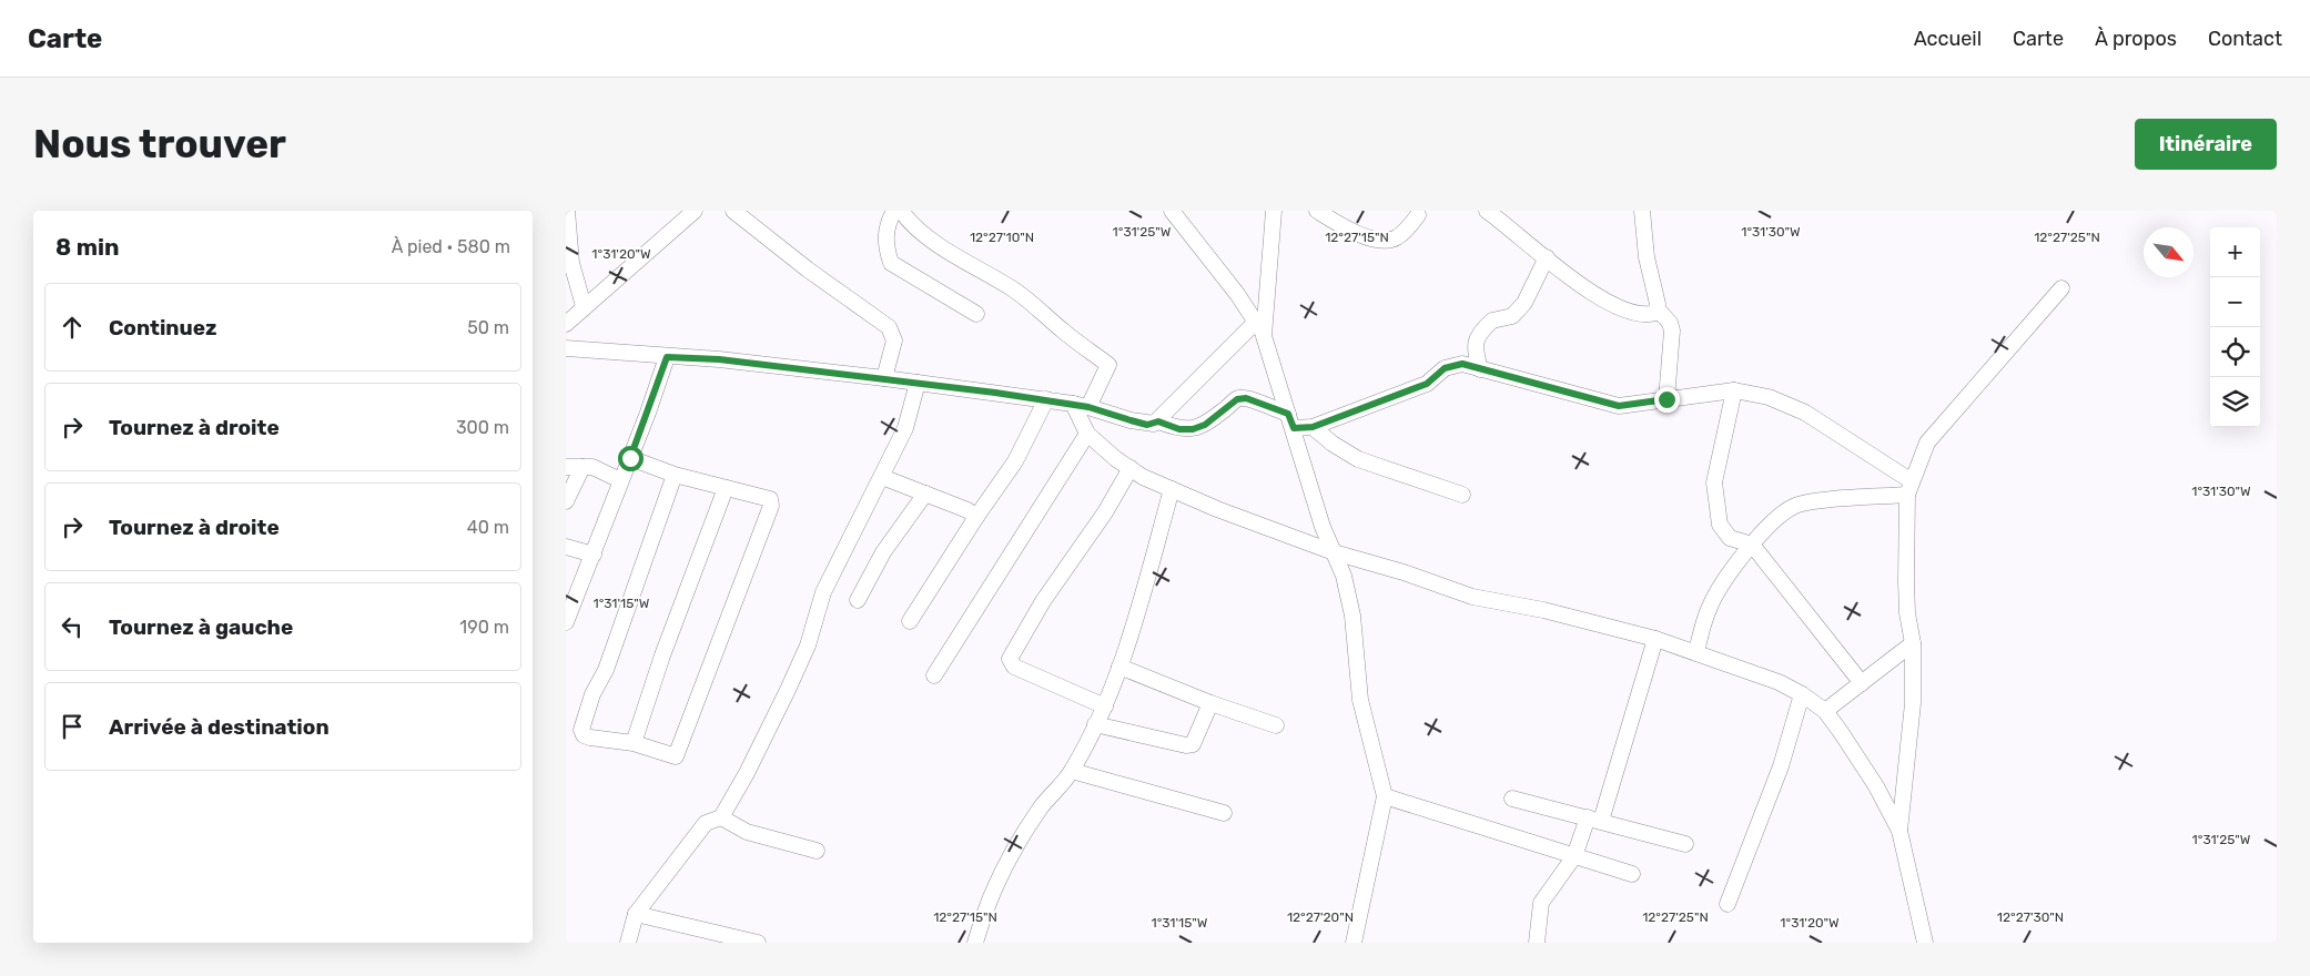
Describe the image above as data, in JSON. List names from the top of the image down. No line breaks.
{"north":"bottom right","page":{"header":"Carte","nav":["Accueil","Carte","À propos","Contact"],"buttons":"Itinéraire","title":"Nous trouver","heading":["8 min","À pied · 580 m"],"map_buttons":["+","−"],"list":[["Continuez","50 m"],["Tournez à droite","300 m"],["Tournez à droite","40 m"],["Tournez à gauche","190 m"],"Arrivée à destination"]},"coordinates":["1°31'25\"W","1°31'30\"W","12°27'10\"N","12°27'15\"N","12°27'25\"N","1°31'20\"W","1°31'15\"W","12°27'20\"N","12°27'30\"N"]}
